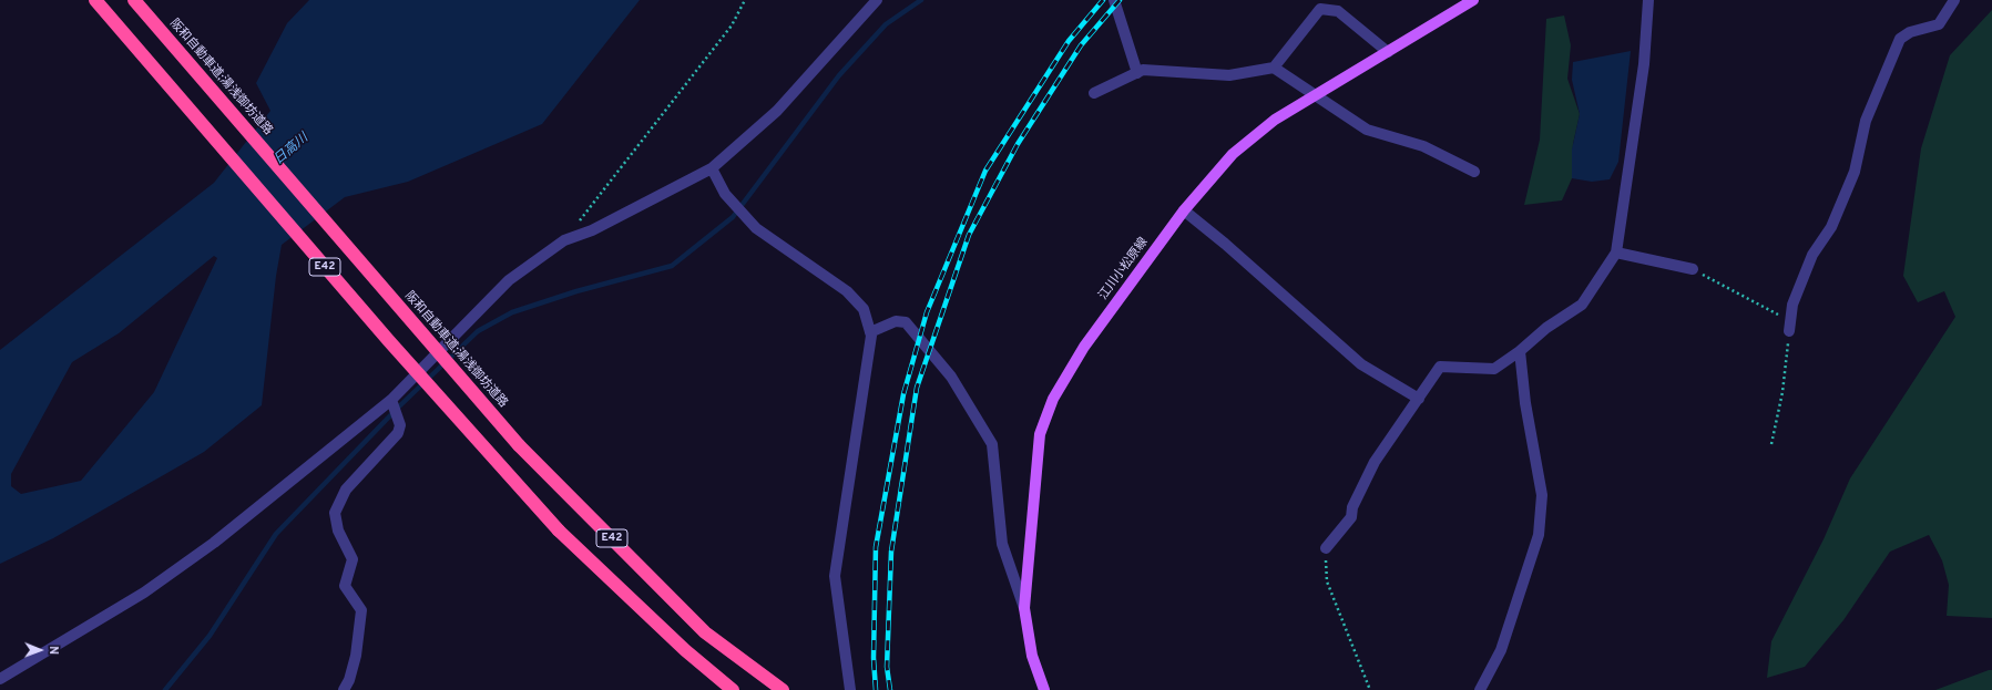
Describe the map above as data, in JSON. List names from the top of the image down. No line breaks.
{"streets":{"highway":["阪和自動車道;湯浅御坊道路","E42"],"main road":["江川小松原線"]},"water":["日高川"],"north":"right"}
